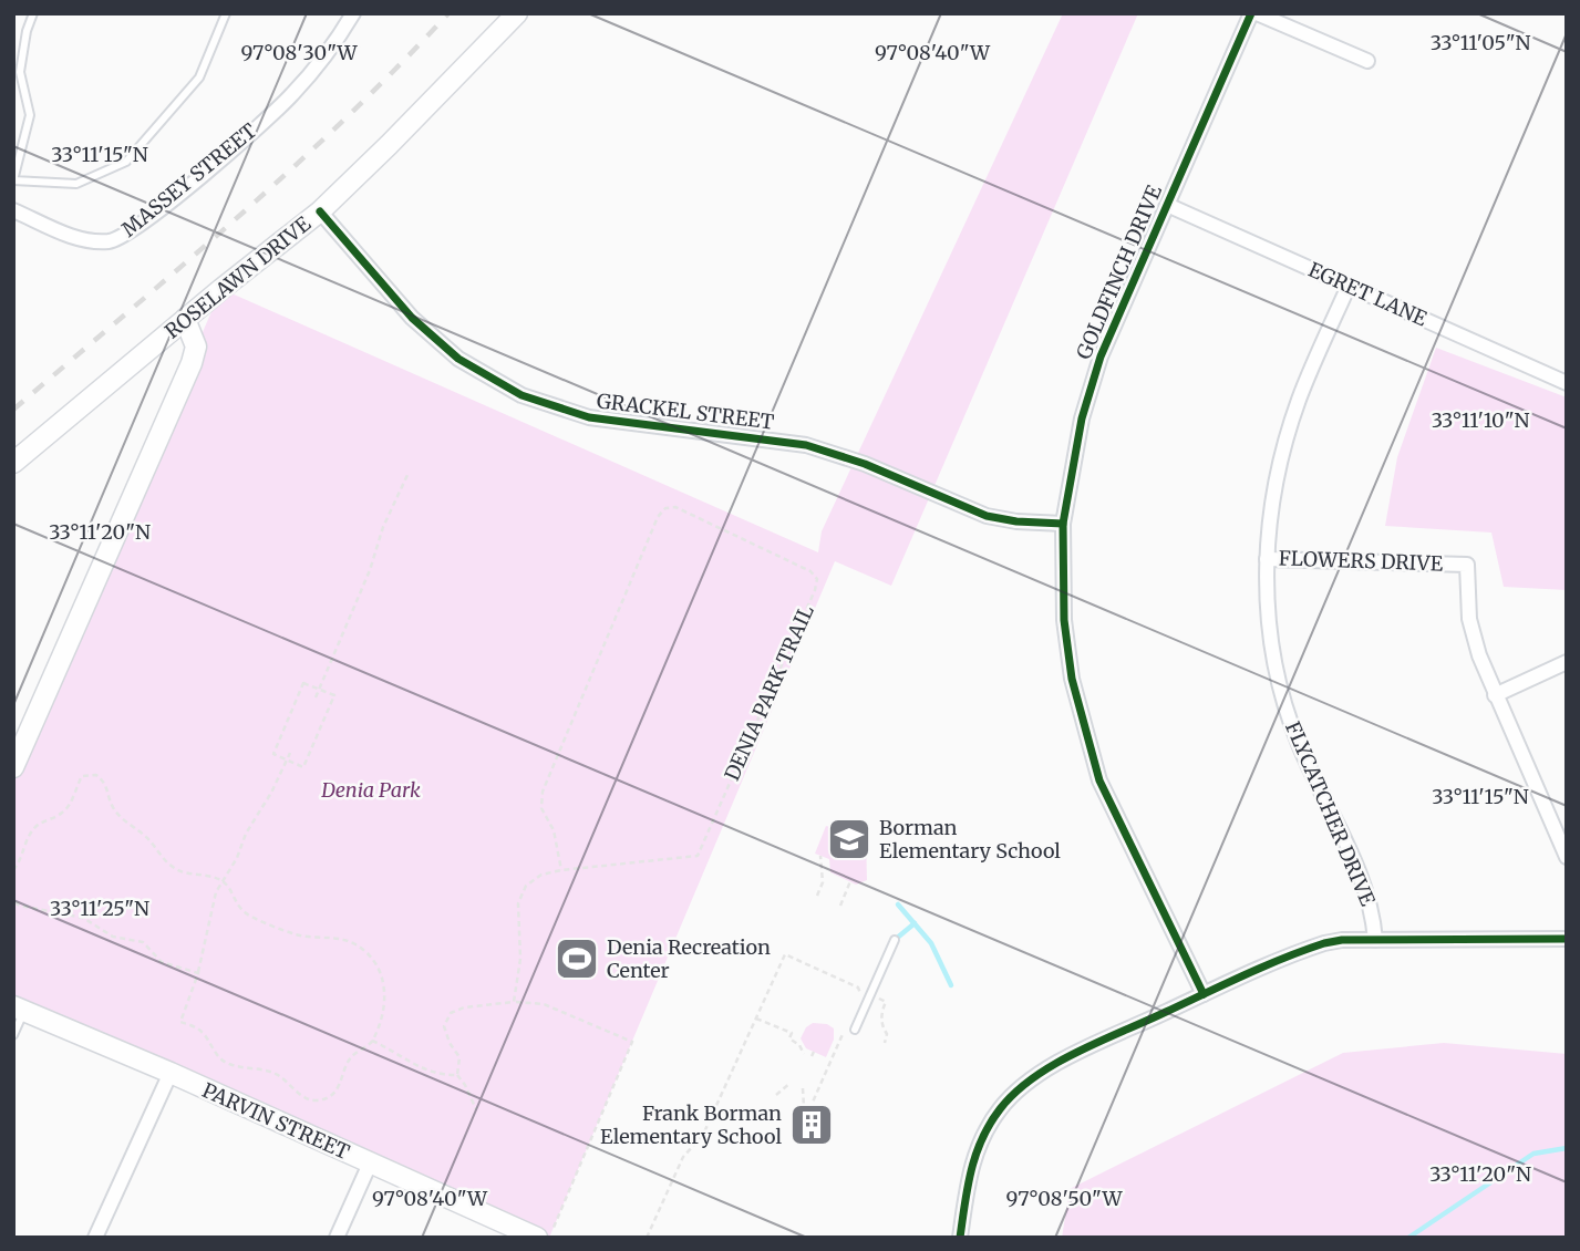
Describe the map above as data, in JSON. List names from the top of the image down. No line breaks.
{"streets":{"street":["MASSEY STREET","GOLDFINCH DRIVE","ROSELAWN DRIVE","EGRET LANE","GRACKEL STREET","FLOWERS DRIVE","FLYCATCHER DRIVE","PARVIN STREET"],"path":["DENIA PARK TRAIL"]},"crossings":[["GOLDFINCH DRIVE","EGRET LANE"],["GOLDFINCH DRIVE","GRACKEL STREET"],["ROSELAWN DRIVE","GRACKEL STREET"],["EGRET LANE","FLYCATCHER DRIVE"],["FLOWERS DRIVE","FLYCATCHER DRIVE"]],"parks":["Denia Park"],"places":{"school or university":["Borman Elementary School"],"sports":["Denia Recreation Center"],"building":["Frank Borman Elementary School"]},"coordinates":["33°11'05\"N","97°08'30\"W","97°08'40\"W","33°11'15\"N","33°11'10\"N","33°11'20\"N","33°11'25\"N","97°08'50\"W"]}
